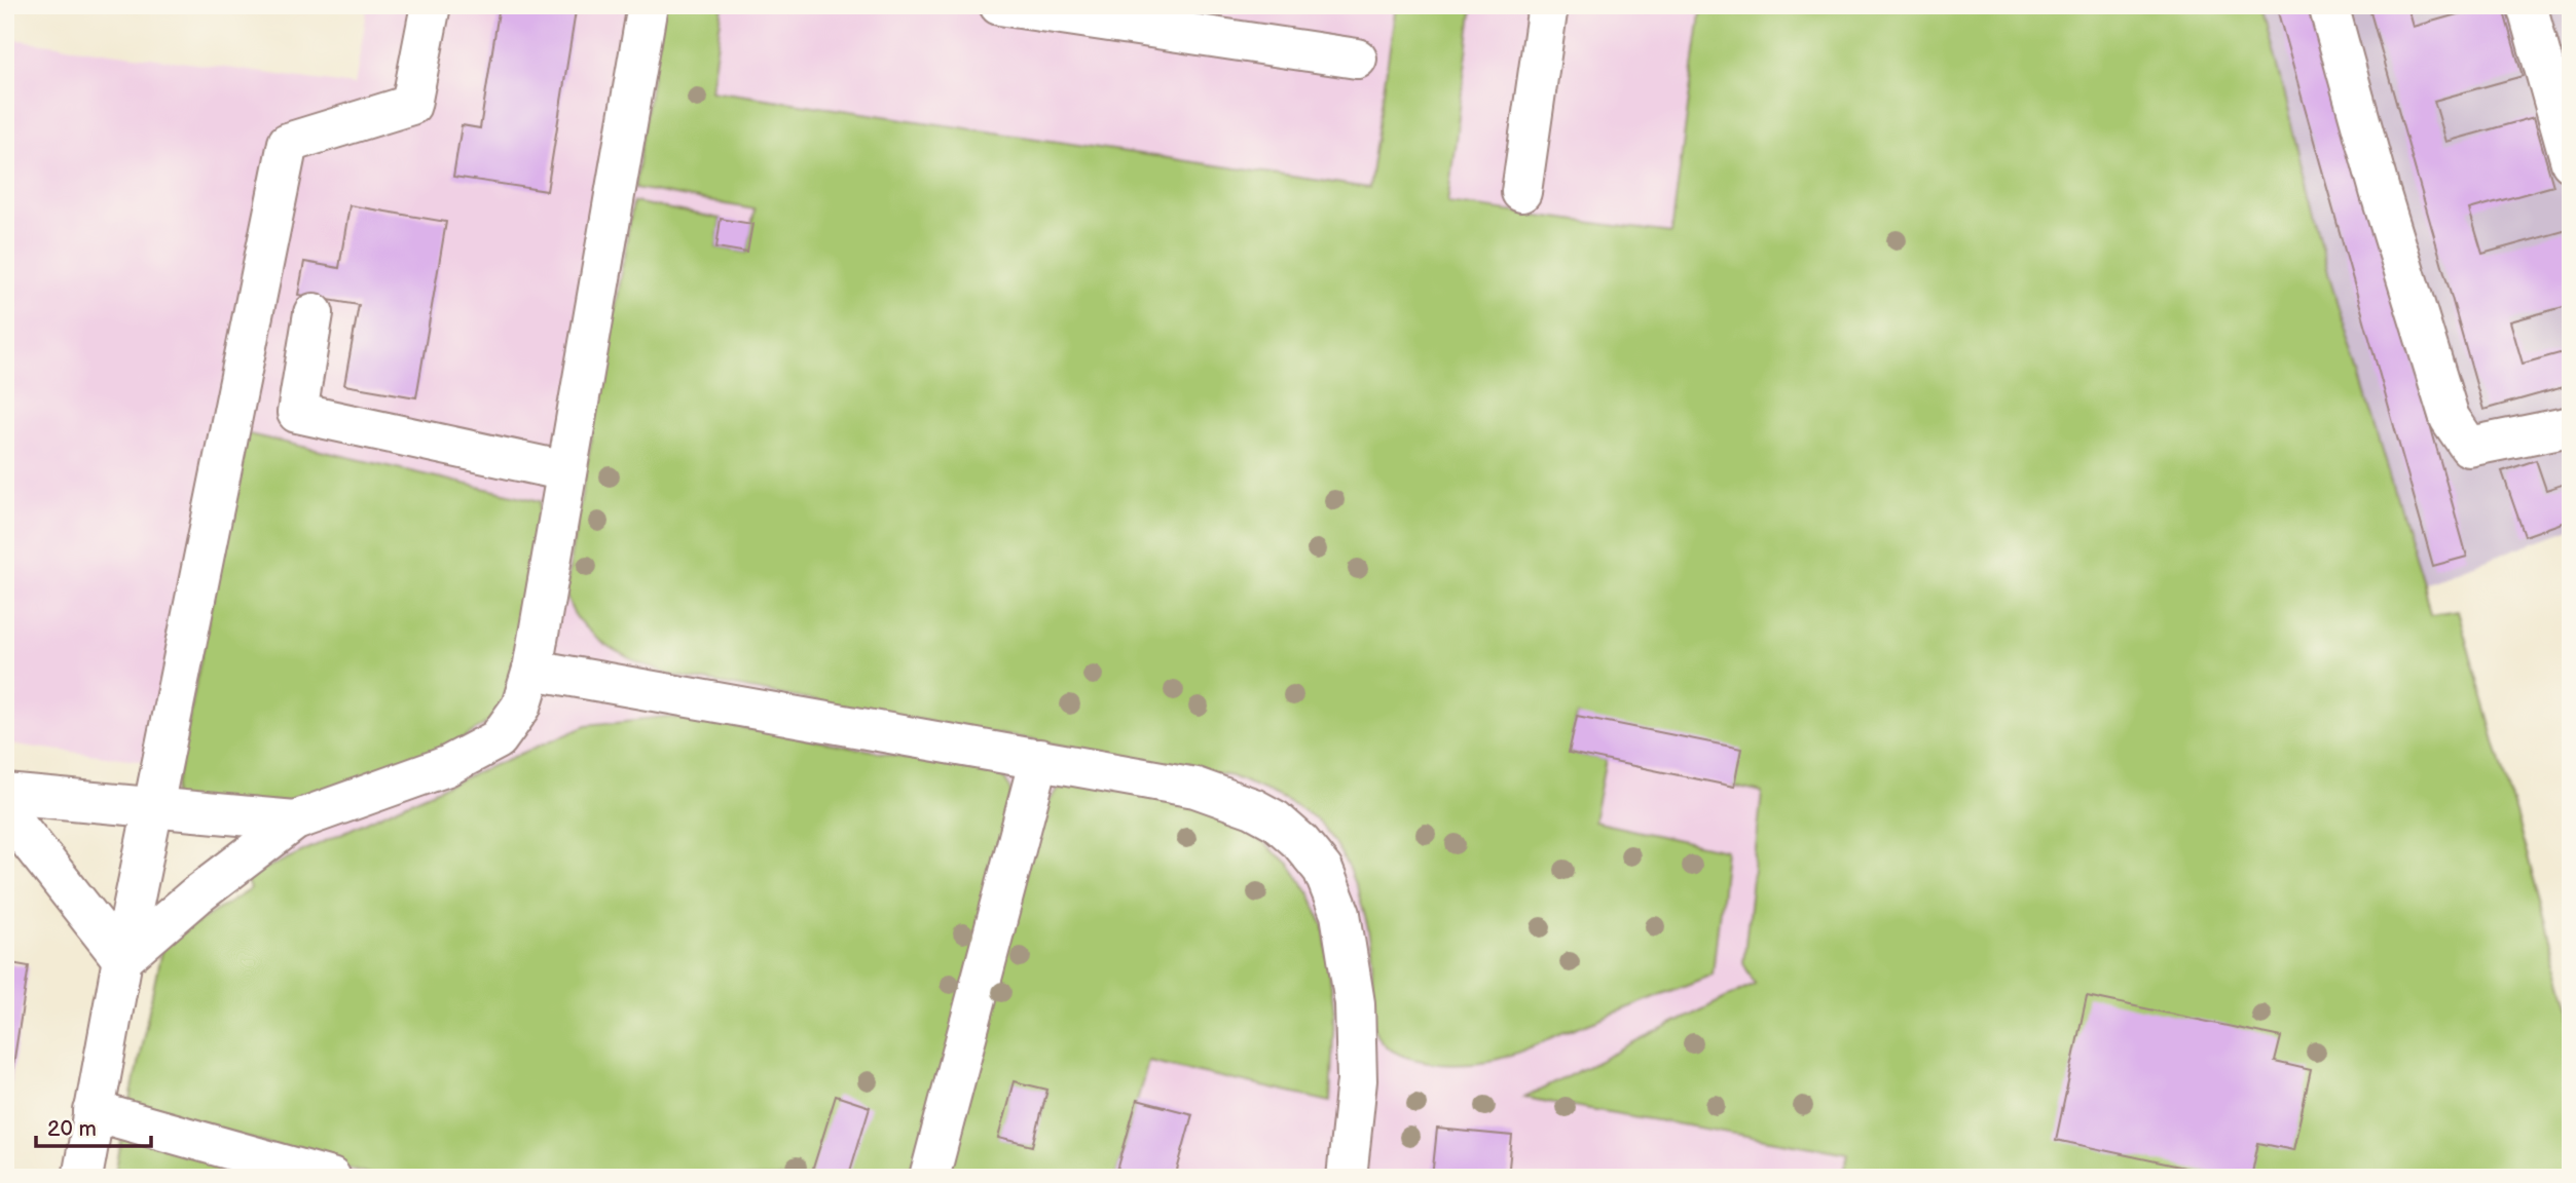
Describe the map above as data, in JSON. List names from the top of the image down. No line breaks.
{"scale_bar":"20 m"}
